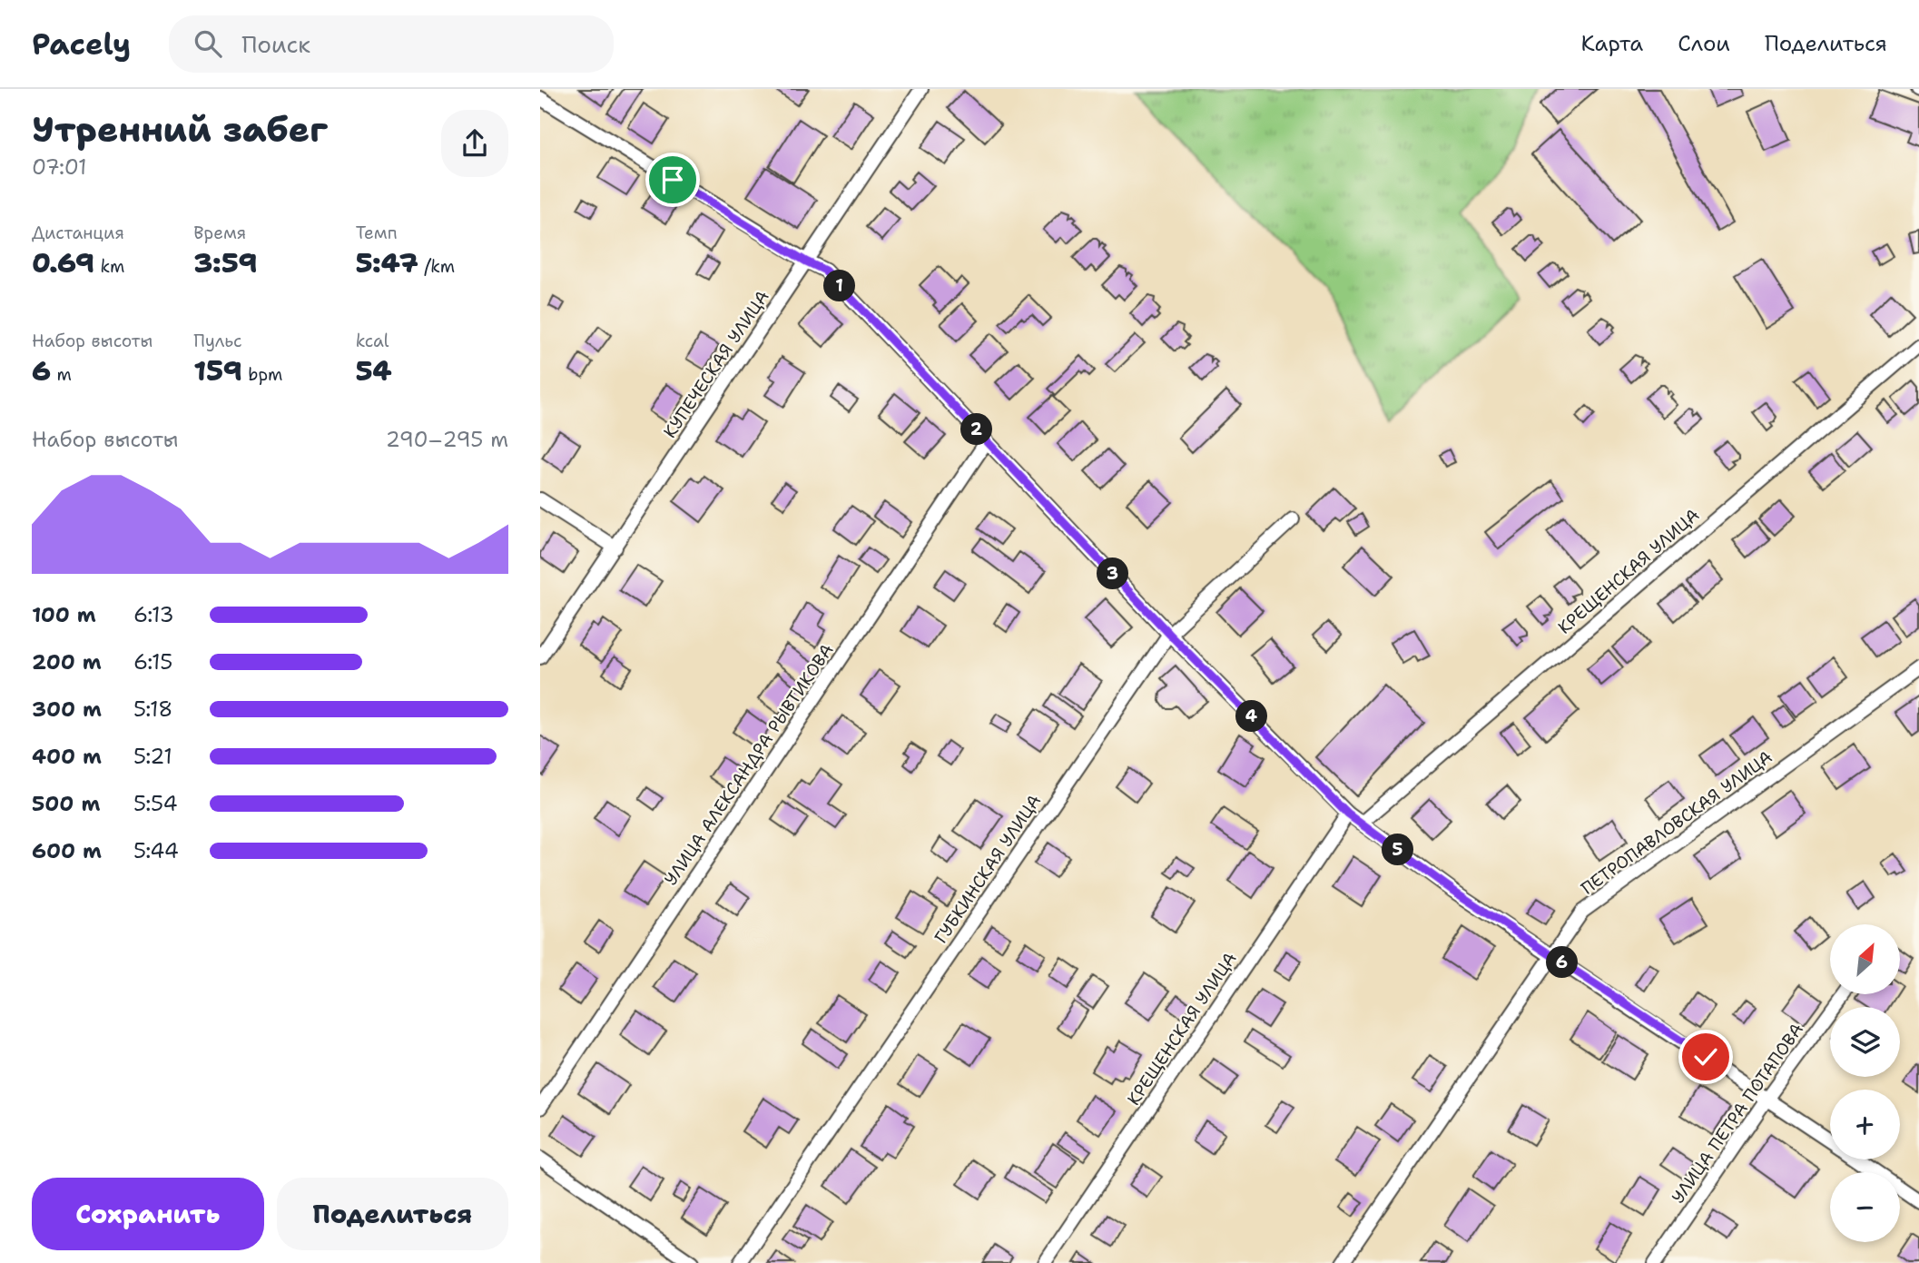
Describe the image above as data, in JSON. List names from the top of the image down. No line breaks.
{"streets":{"street":["КУПЕЧЕСКАЯ УЛИЦА","КРЕЩЕНСКАЯ УЛИЦА","УЛИЦА АЛЕКСАНДРА РЫВТИКОВА","ПЕТРОПАВЛОВСКАЯ УЛИЦА","ГУБКИНСКАЯ УЛИЦА","УЛИЦА ПЕТРА ПОТАПОВА"]},"north":"top right","page":{"header":"Pacely","search":"Поиск","nav":["Карта","Слои","Поделиться"],"heading":["Утренний забег","07:01"],"stats":[["Дистанция","0.69 km"],["Время","3:59"],["Темп","5:47 /km"],["Набор высоты","6 m"],["Пульс","159 bpm"],["kcal","54"]],"pins":["1","2","3","4","5","6"],"chart":["Набор высоты","290–295 m"],"list":[{"name":"100 m","note":"6:13"},{"name":"200 m","note":"6:15"},{"name":"300 m","note":"5:18"},{"name":"400 m","note":"5:21"},{"name":"500 m","note":"5:54"},{"name":"600 m","note":"5:44"}],"map_buttons":["+","−"],"buttons":["Сохранить","Поделиться"]}}
